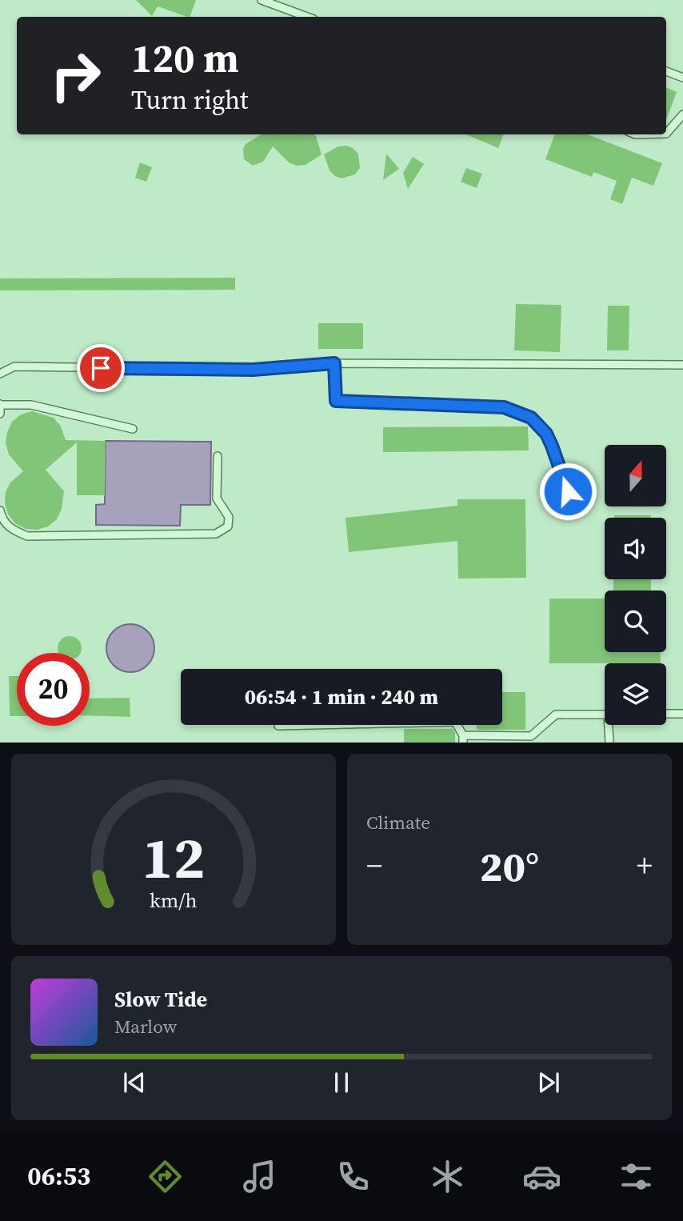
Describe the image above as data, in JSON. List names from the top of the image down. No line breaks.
{"north":"top","page":{"turn":["120 m","Turn right"],"limit":"20","trip":"06:54 · 1 min · 240 m","tile":"Climate","heat":["−","20°","+"],"song":["Slow Tide","Marlow"],"tabs":"06:53","gauge":["12","km/h"]}}
